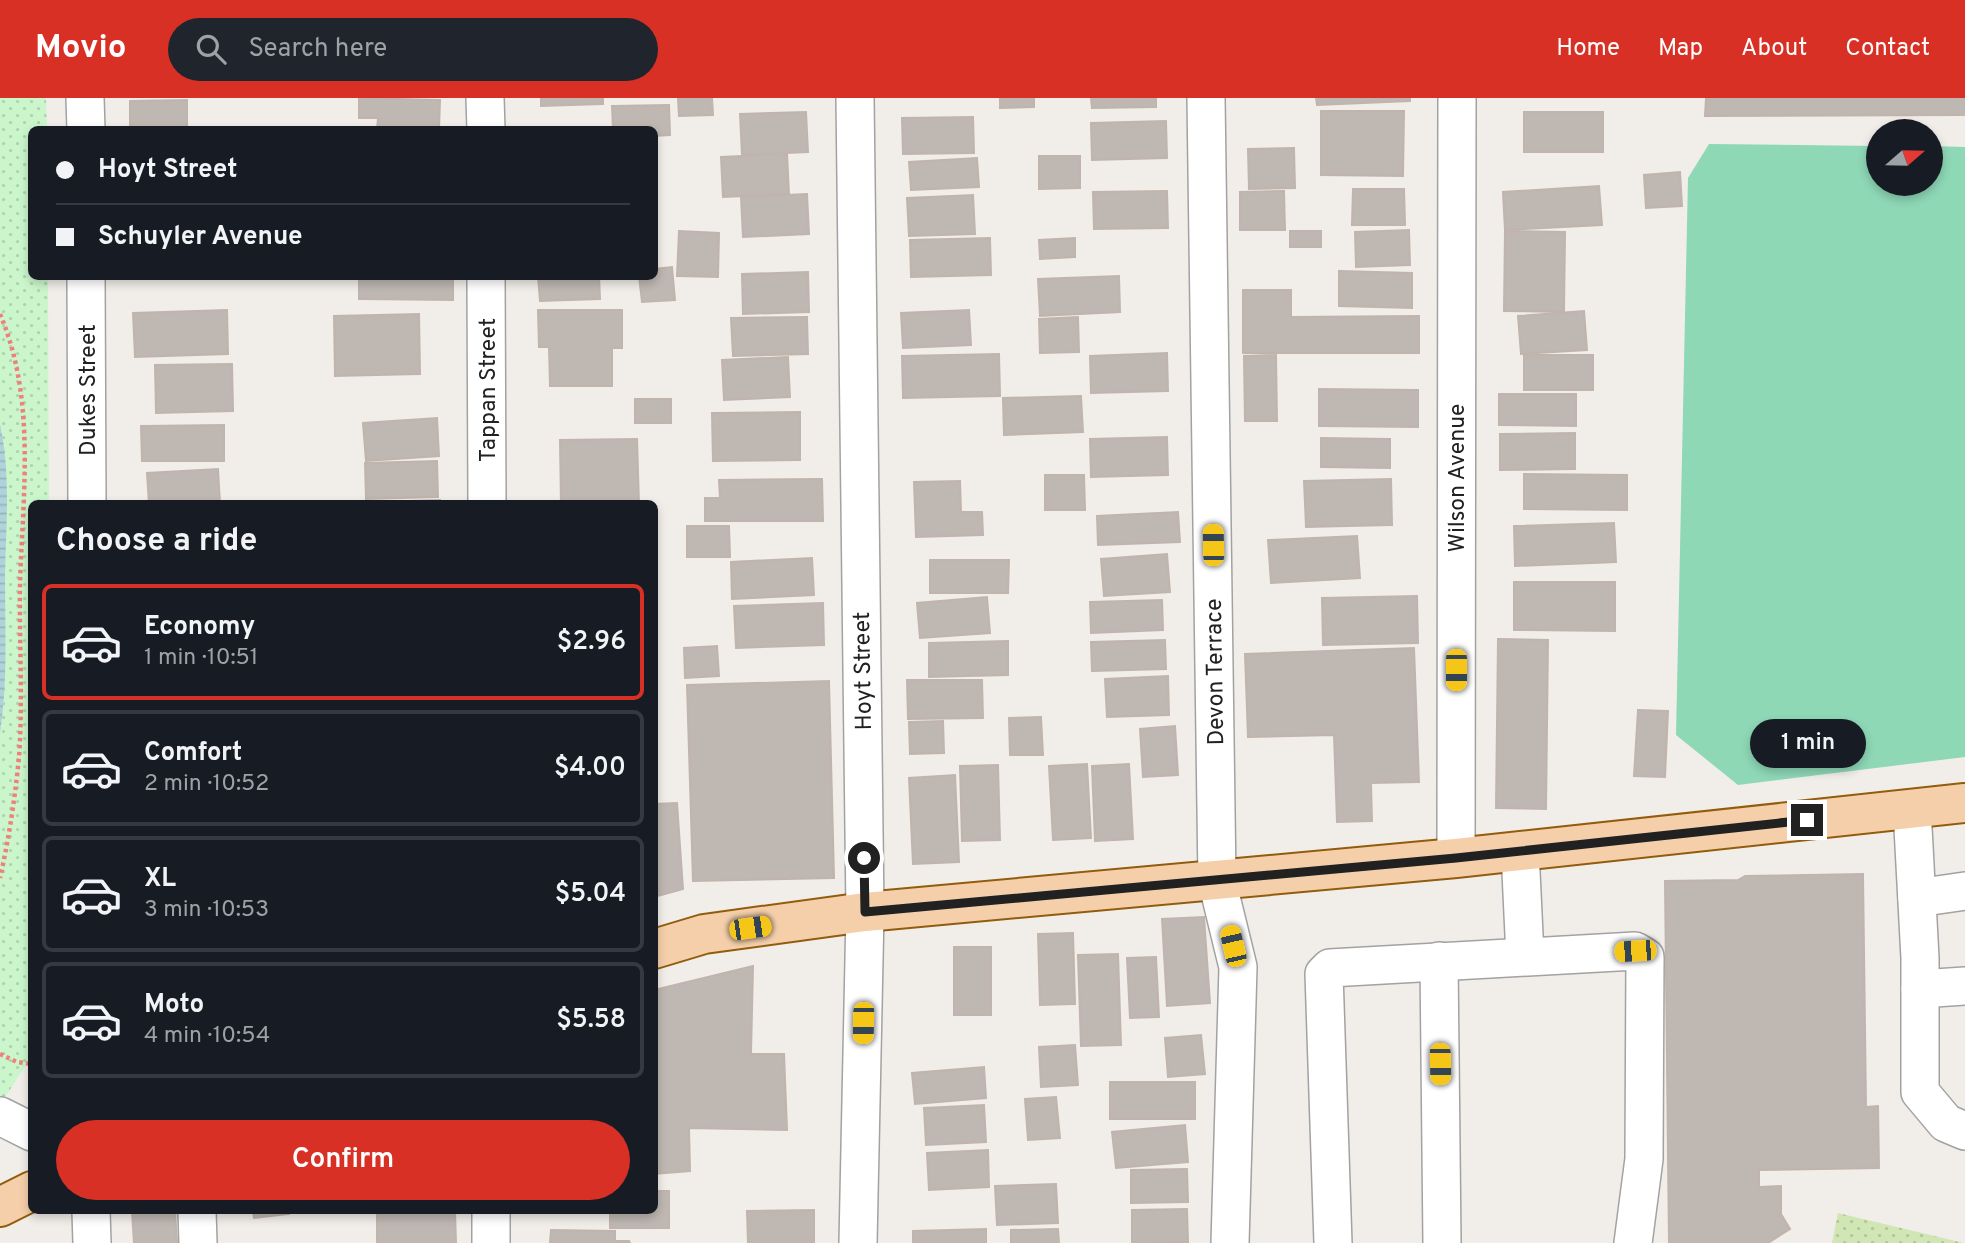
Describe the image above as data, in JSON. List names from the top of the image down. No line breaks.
{"streets":{"street":["Dukes Street","Tappan Street","Wilson Avenue","Hoyt Street","Devon Terrace"]},"north":"right","page":{"header":"Movio","search":"Search here","nav":["Home","Map","About","Contact"],"banner":["Hoyt Street","Schuyler Avenue"],"heading":"Choose a ride","list":[{"name":"Economy","note":"1 min · 10:51","value":"$2.96"},{"name":"Comfort","note":"2 min · 10:52","value":"$4.00"},{"name":"XL","note":"3 min · 10:53","value":"$5.04"},{"name":"Moto","note":"4 min · 10:54","value":"$5.58"}],"bubble":"1 min","buttons":"Confirm"}}
